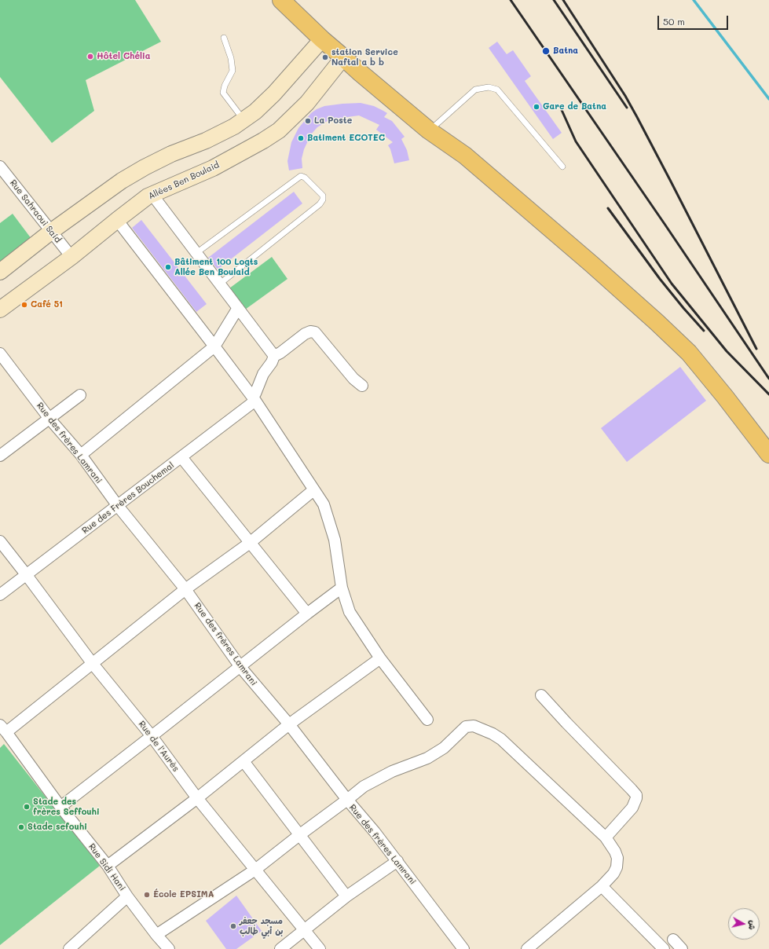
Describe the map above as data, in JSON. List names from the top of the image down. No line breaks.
{"streets":{"main road":["Allées Ben Boulaid"],"street":["Rue Sahraoui Said","Rue des frères Lamrani","Rue des Frères Bouchemal","Rue de l'Aurès","Rue Sidi Hani"]},"crossings":[["Allées Ben Boulaid","Rue Sahraoui Said"],["Rue des frères Lamrani","Rue des Frères Bouchemal"],["Rue des Frères Bouchemal","Rue de l'Aurès"]],"places":["Batna","Hôtel Chélia","station Service Naftal a b b","Gare de Batna","La Poste","Batiment ECOTEC","Bâtiment 100 Logts Allée Ben Boulaid","Café 51","Stade des frères Seffouhi","Stade sefouhi","École EPSIMA","مسجد جعفر بن أبي طالب"],"scale_bar":"50 m","north":"right"}
